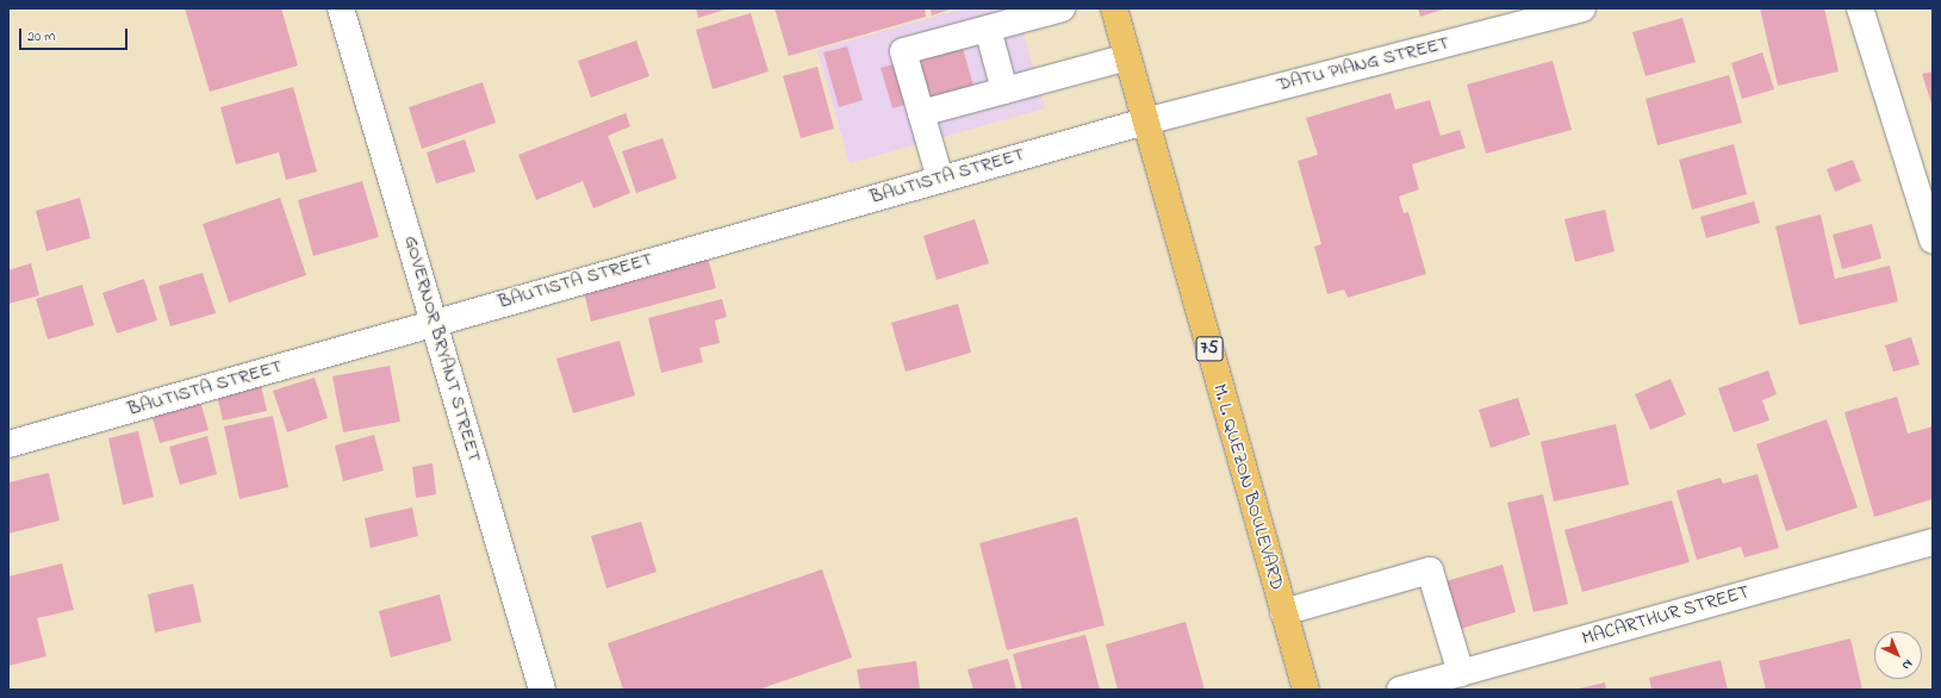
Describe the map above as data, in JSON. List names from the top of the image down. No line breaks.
{"streets":{"highway":["75","M. L. QUEZON BOULEVARD"],"street":["DATU PIANG STREET","BAUTISTA STREET","GOVERNOR BRYANT STREET","MACARTHUR STREET"]},"crossings":[["DATU PIANG STREET","BAUTISTA STREET"],["DATU PIANG STREET","M. L. QUEZON BOULEVARD"],["BAUTISTA STREET","GOVERNOR BRYANT STREET"],["BAUTISTA STREET","M. L. QUEZON BOULEVARD"]],"scale_bar":"20 m","north":"bottom right"}
